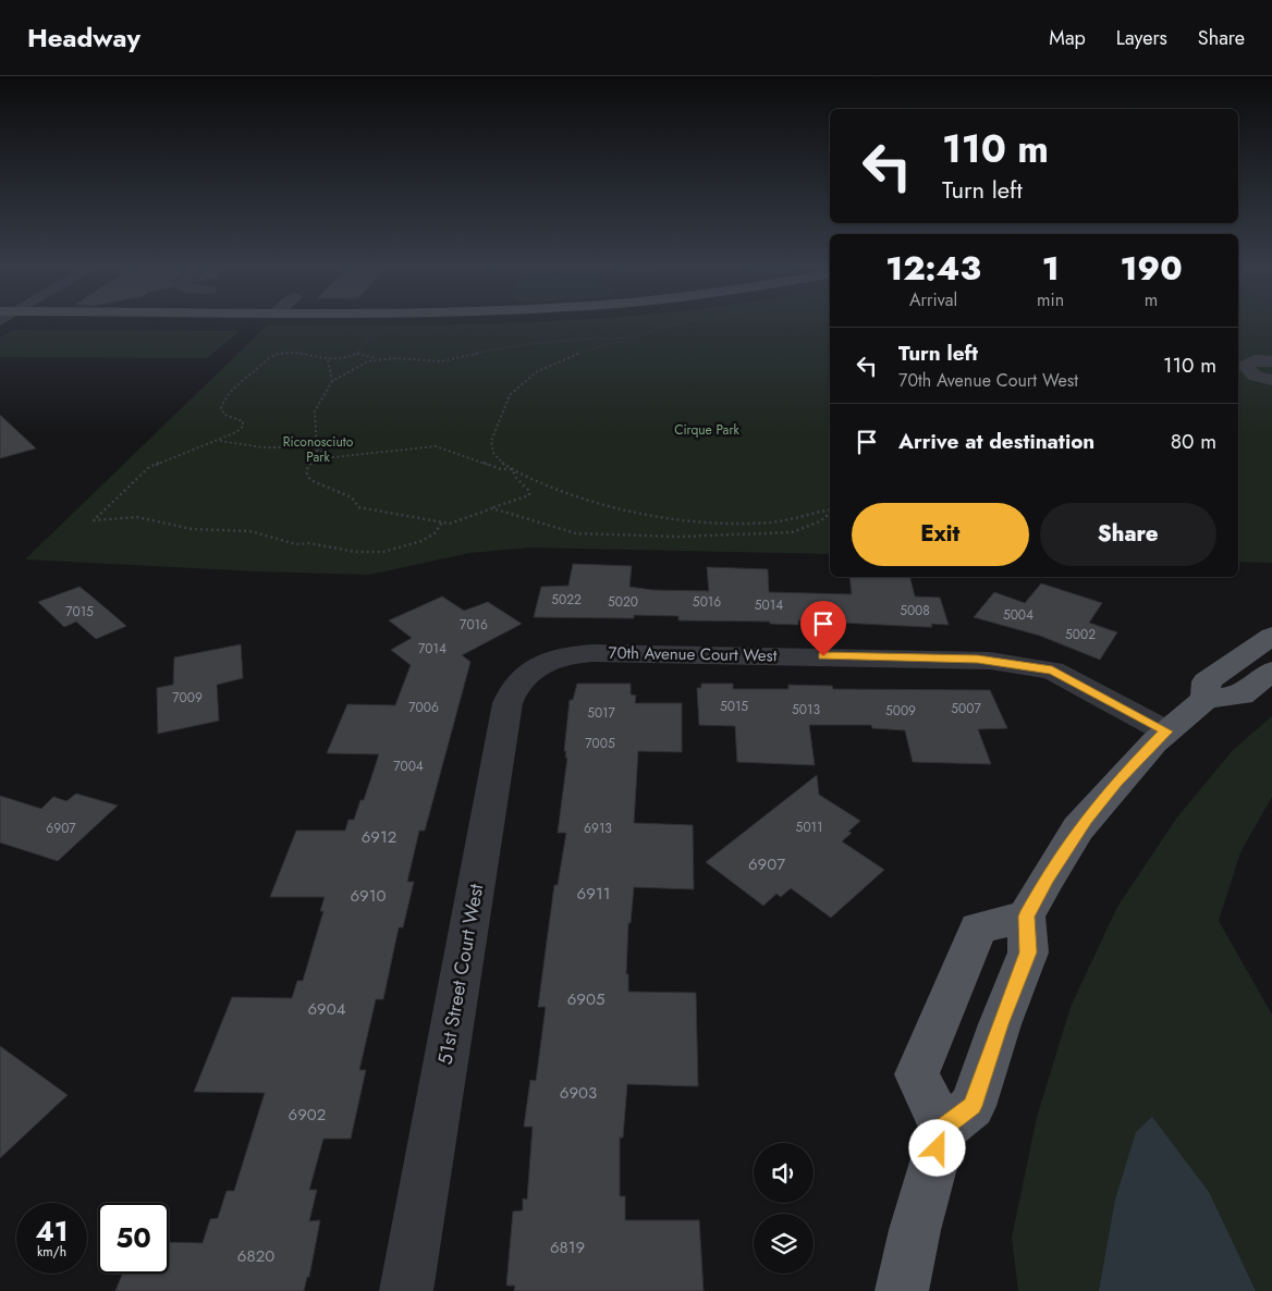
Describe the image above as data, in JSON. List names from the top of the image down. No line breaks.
{"streets":{"street":["70th Avenue Court West","51st Street Court West"]},"crossings":[["70th Avenue Court West","51st Street Court West"]],"parks":["Cirque Park","Riconosciuto Park"],"house_numbers":["5022","5020","5016","5014","5008","7015","5004","7016","5002","7014","7009","5015","7006","5007","5013","5009","5017","7005","7004","5011","6907","6913","6912","6907","6911","6910","6905","6904","6903","6902","6819","6820"],"page":{"header":"Headway","nav":["Map","Layers","Share"],"turn":["110 m","Turn left"],"eta":["12:43","Arrival","1","min","190","m"],"list":[{"name":"Turn left","note":"70th Avenue Court West","value":"110 m"},{"name":"Arrive at destination","value":"80 m"}],"buttons":["Exit","Share"],"speed":"41 km/h","limit":"50"}}
